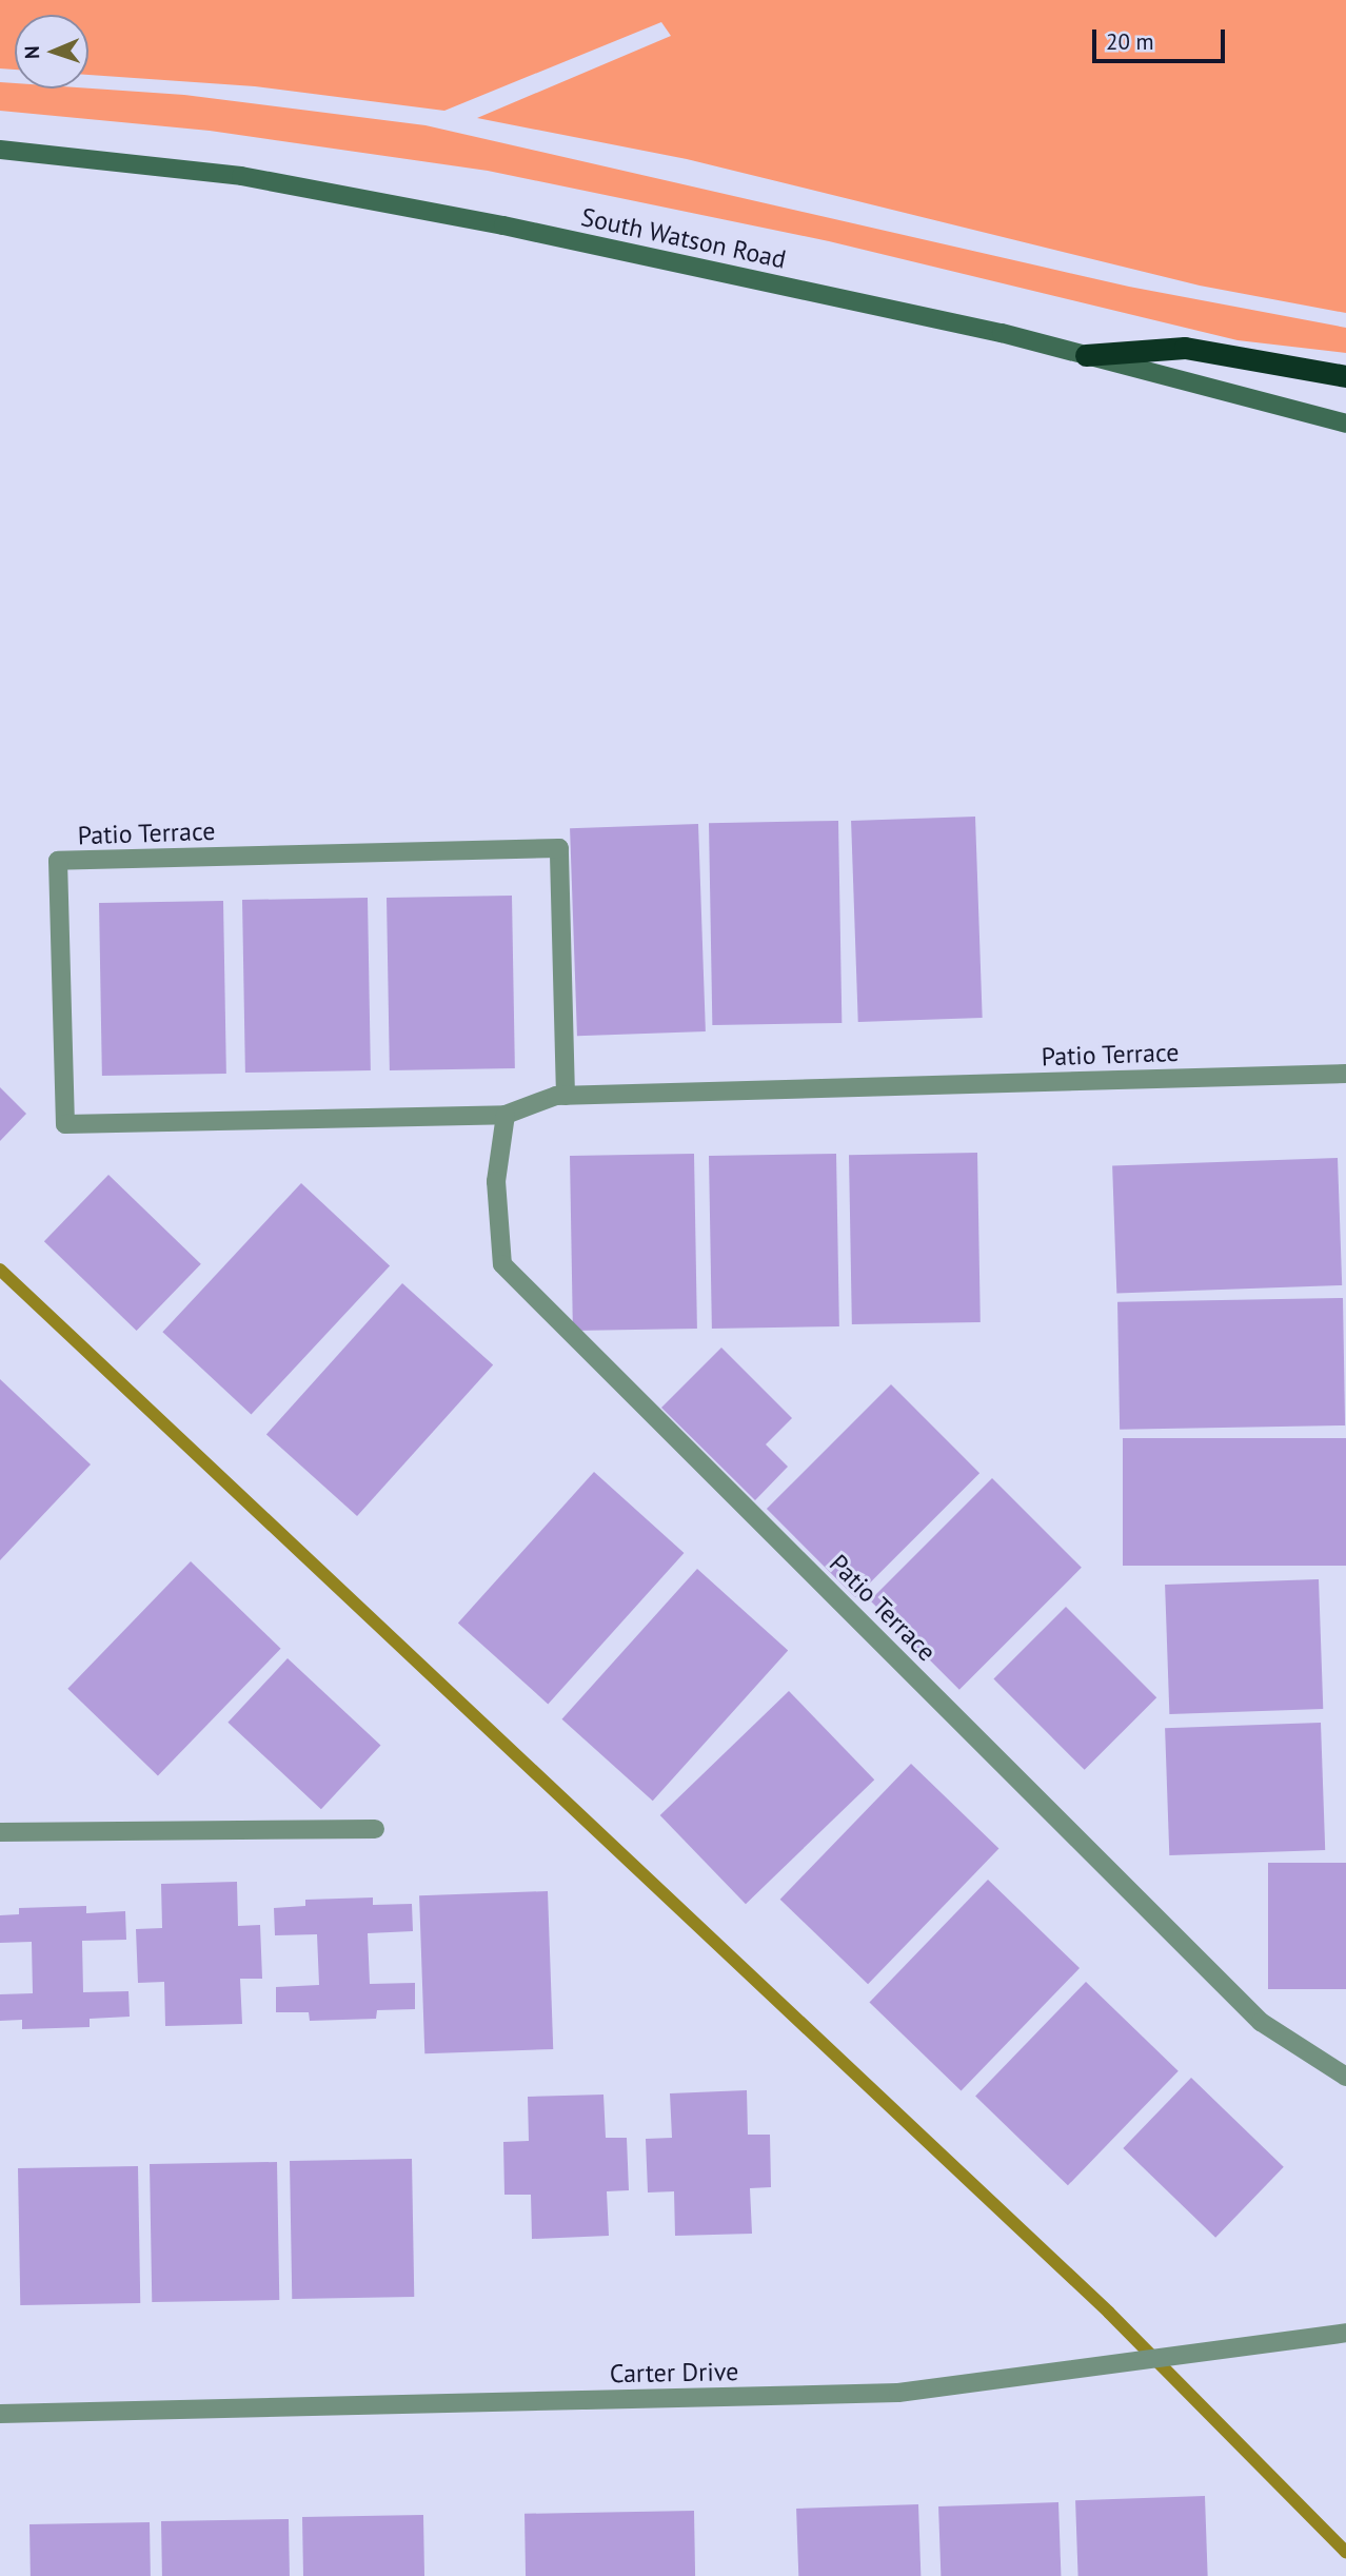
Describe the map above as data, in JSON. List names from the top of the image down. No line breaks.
{"streets":{"main road":["South Watson Road"],"street":["Patio Terrace","Carter Drive"]},"scale_bar":"20 m","north":"left"}
